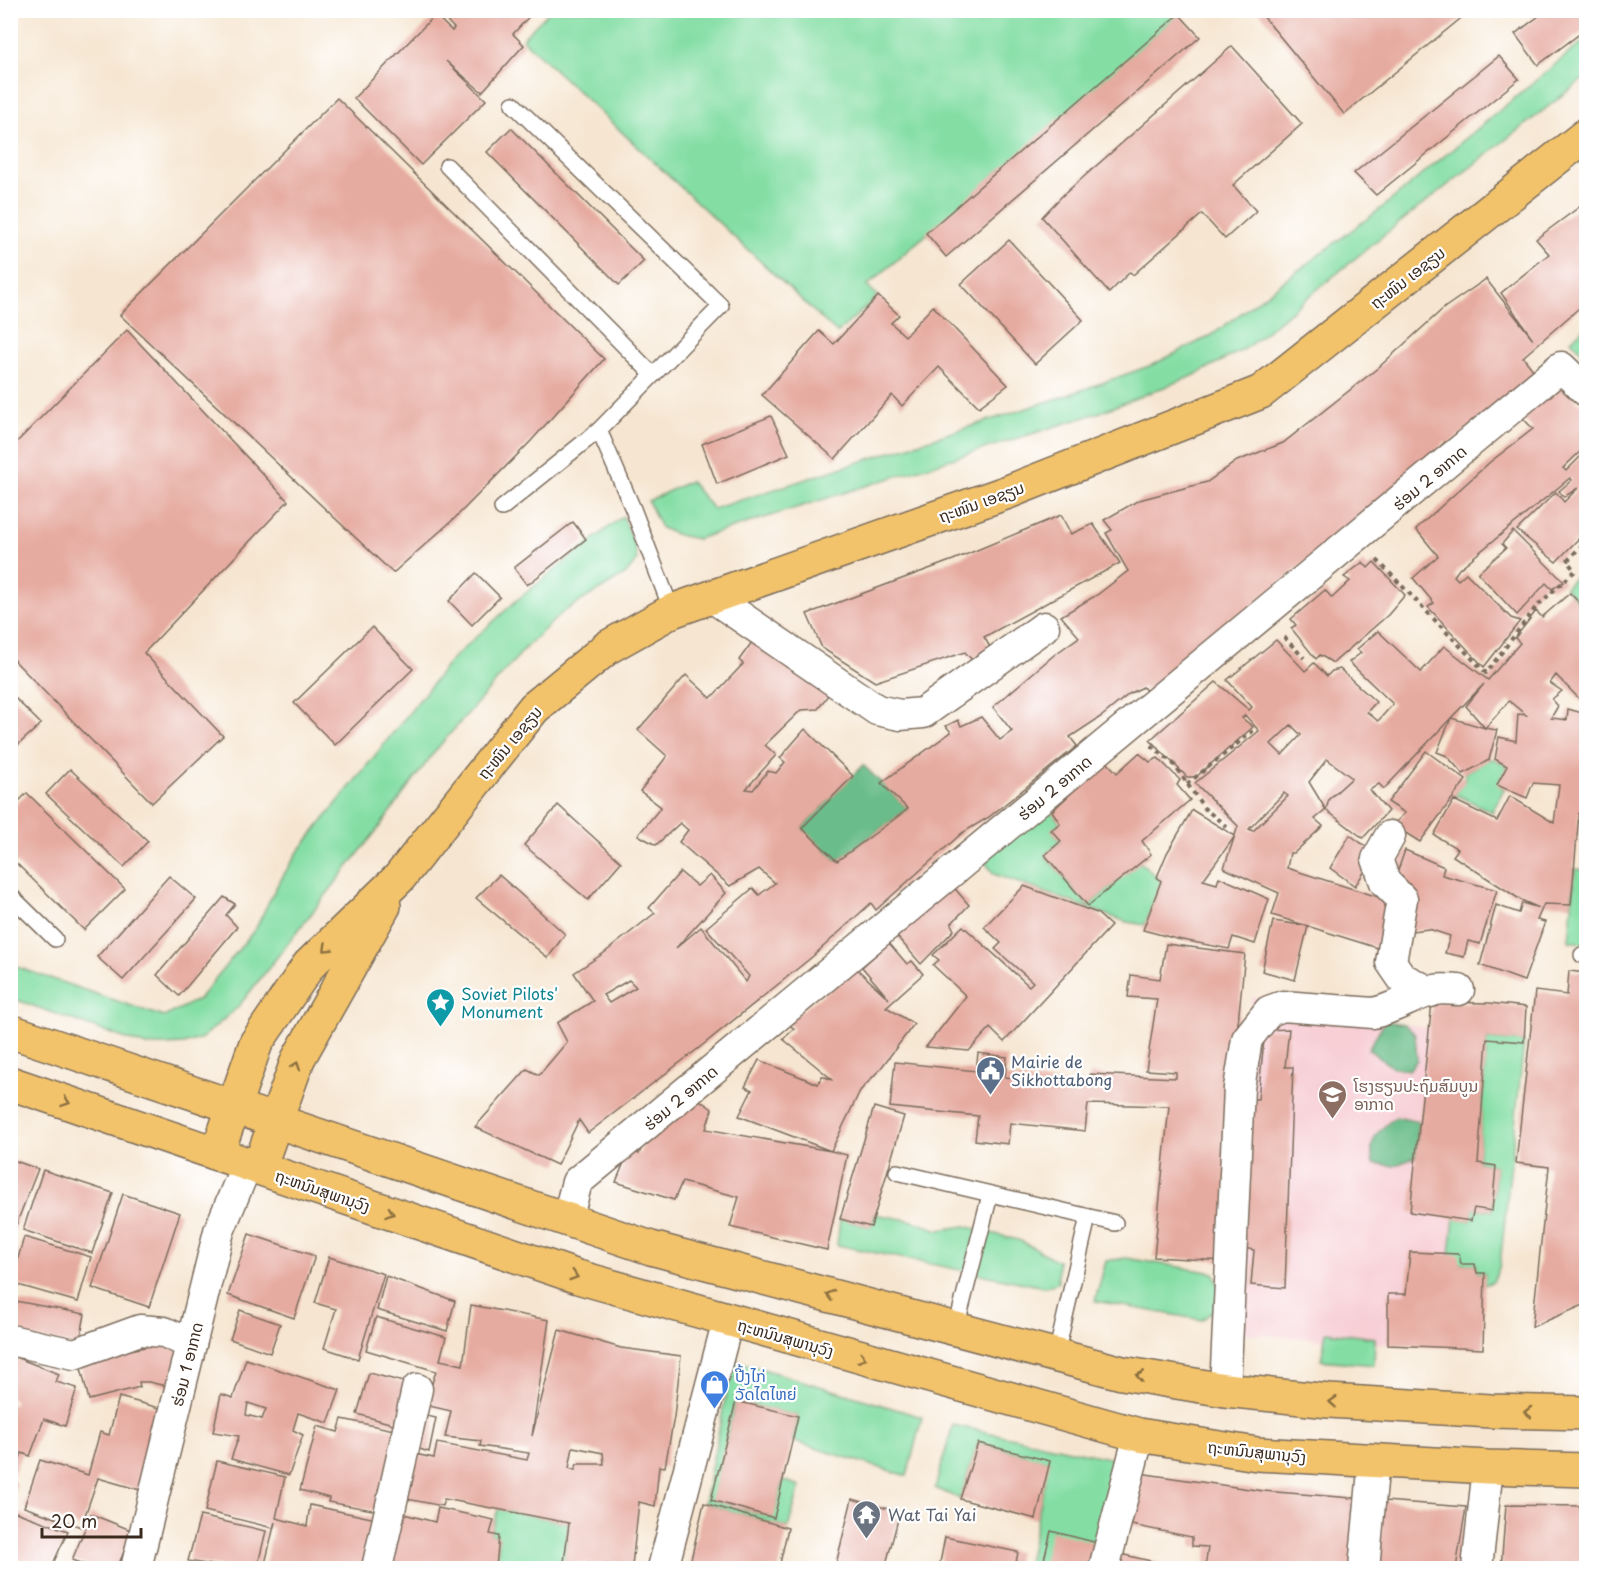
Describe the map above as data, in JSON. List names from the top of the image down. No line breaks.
{"streets":{"main road":["ຖະໜົນ ເອຊຽນ","ຖະຫນົນສຸພານຸວົງ"],"street":["ຮ່ອມ 2 ອາກາດ","ຮ່ອມ 1 ອາກາດ"]},"crossings":[["ຖະໜົນ ເອຊຽນ","ຖະຫນົນສຸພານຸວົງ"],["ຖະໜົນ ເອຊຽນ","ຮ່ອມ 1 ອາກາດ"],["ຖະຫນົນສຸພານຸວົງ","ຮ່ອມ 1 ອາກາດ"]],"places":{"place":["Soviet Pilots' Monument"],"public building":["Mairie de Sikhottabong"],"school or university":["ໂຮງຮຽນປະຖົມສົມບູນ ອາກາດ"],"shop":["ປີ້ງໄກ່ ວັດໄຕໄຫຍ່"],"temple":["Wat Tai Yai"]},"scale_bar":"20 m"}
